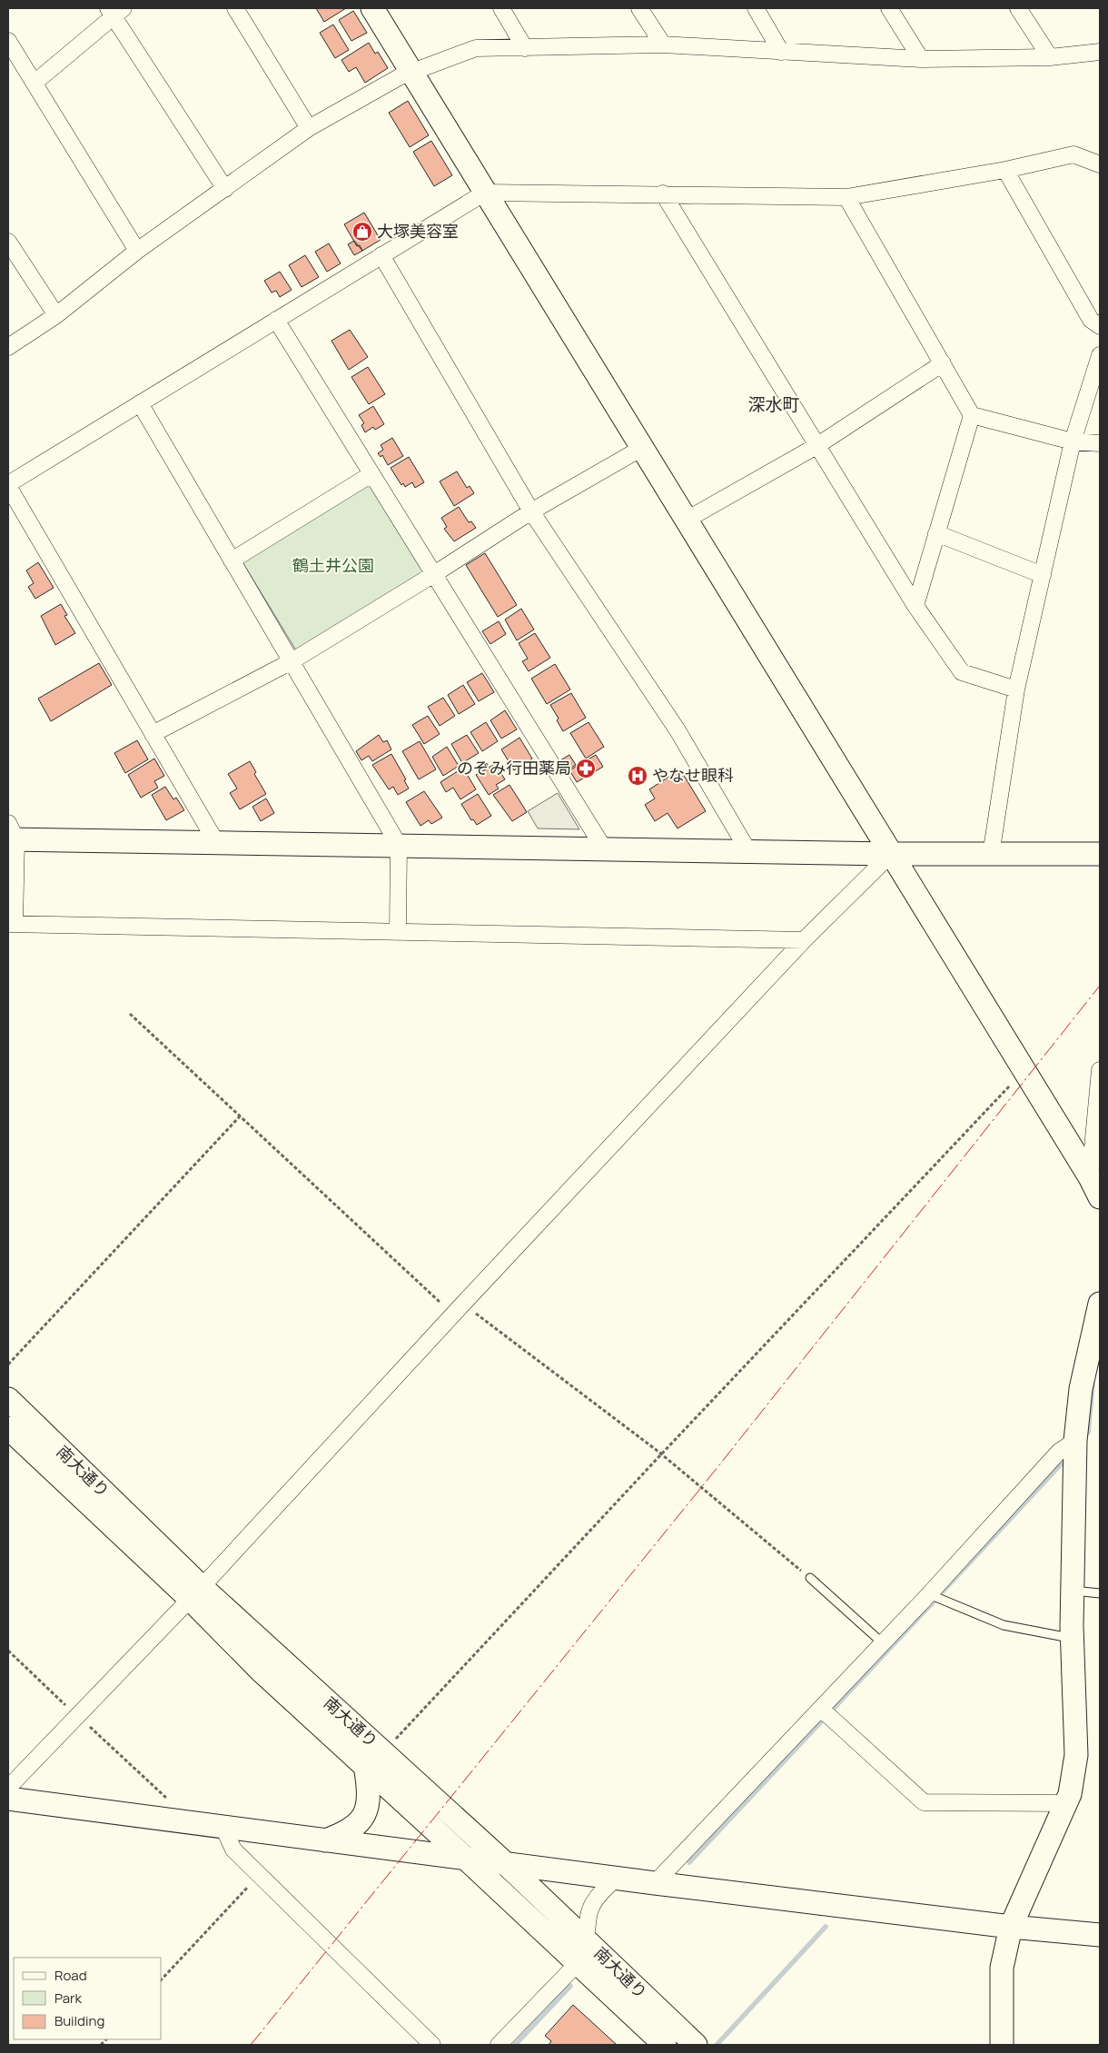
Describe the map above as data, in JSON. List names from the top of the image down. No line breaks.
{"streets":{"street":["南大通り"]},"districts":["深水町"],"parks":["鶴土井公園"],"places":{"shop":["大塚美容室"],"pharmacy":["のぞみ行田薬局"],"hospital":["やなせ眼科"]},"legend":["Road","Park","Building"]}
